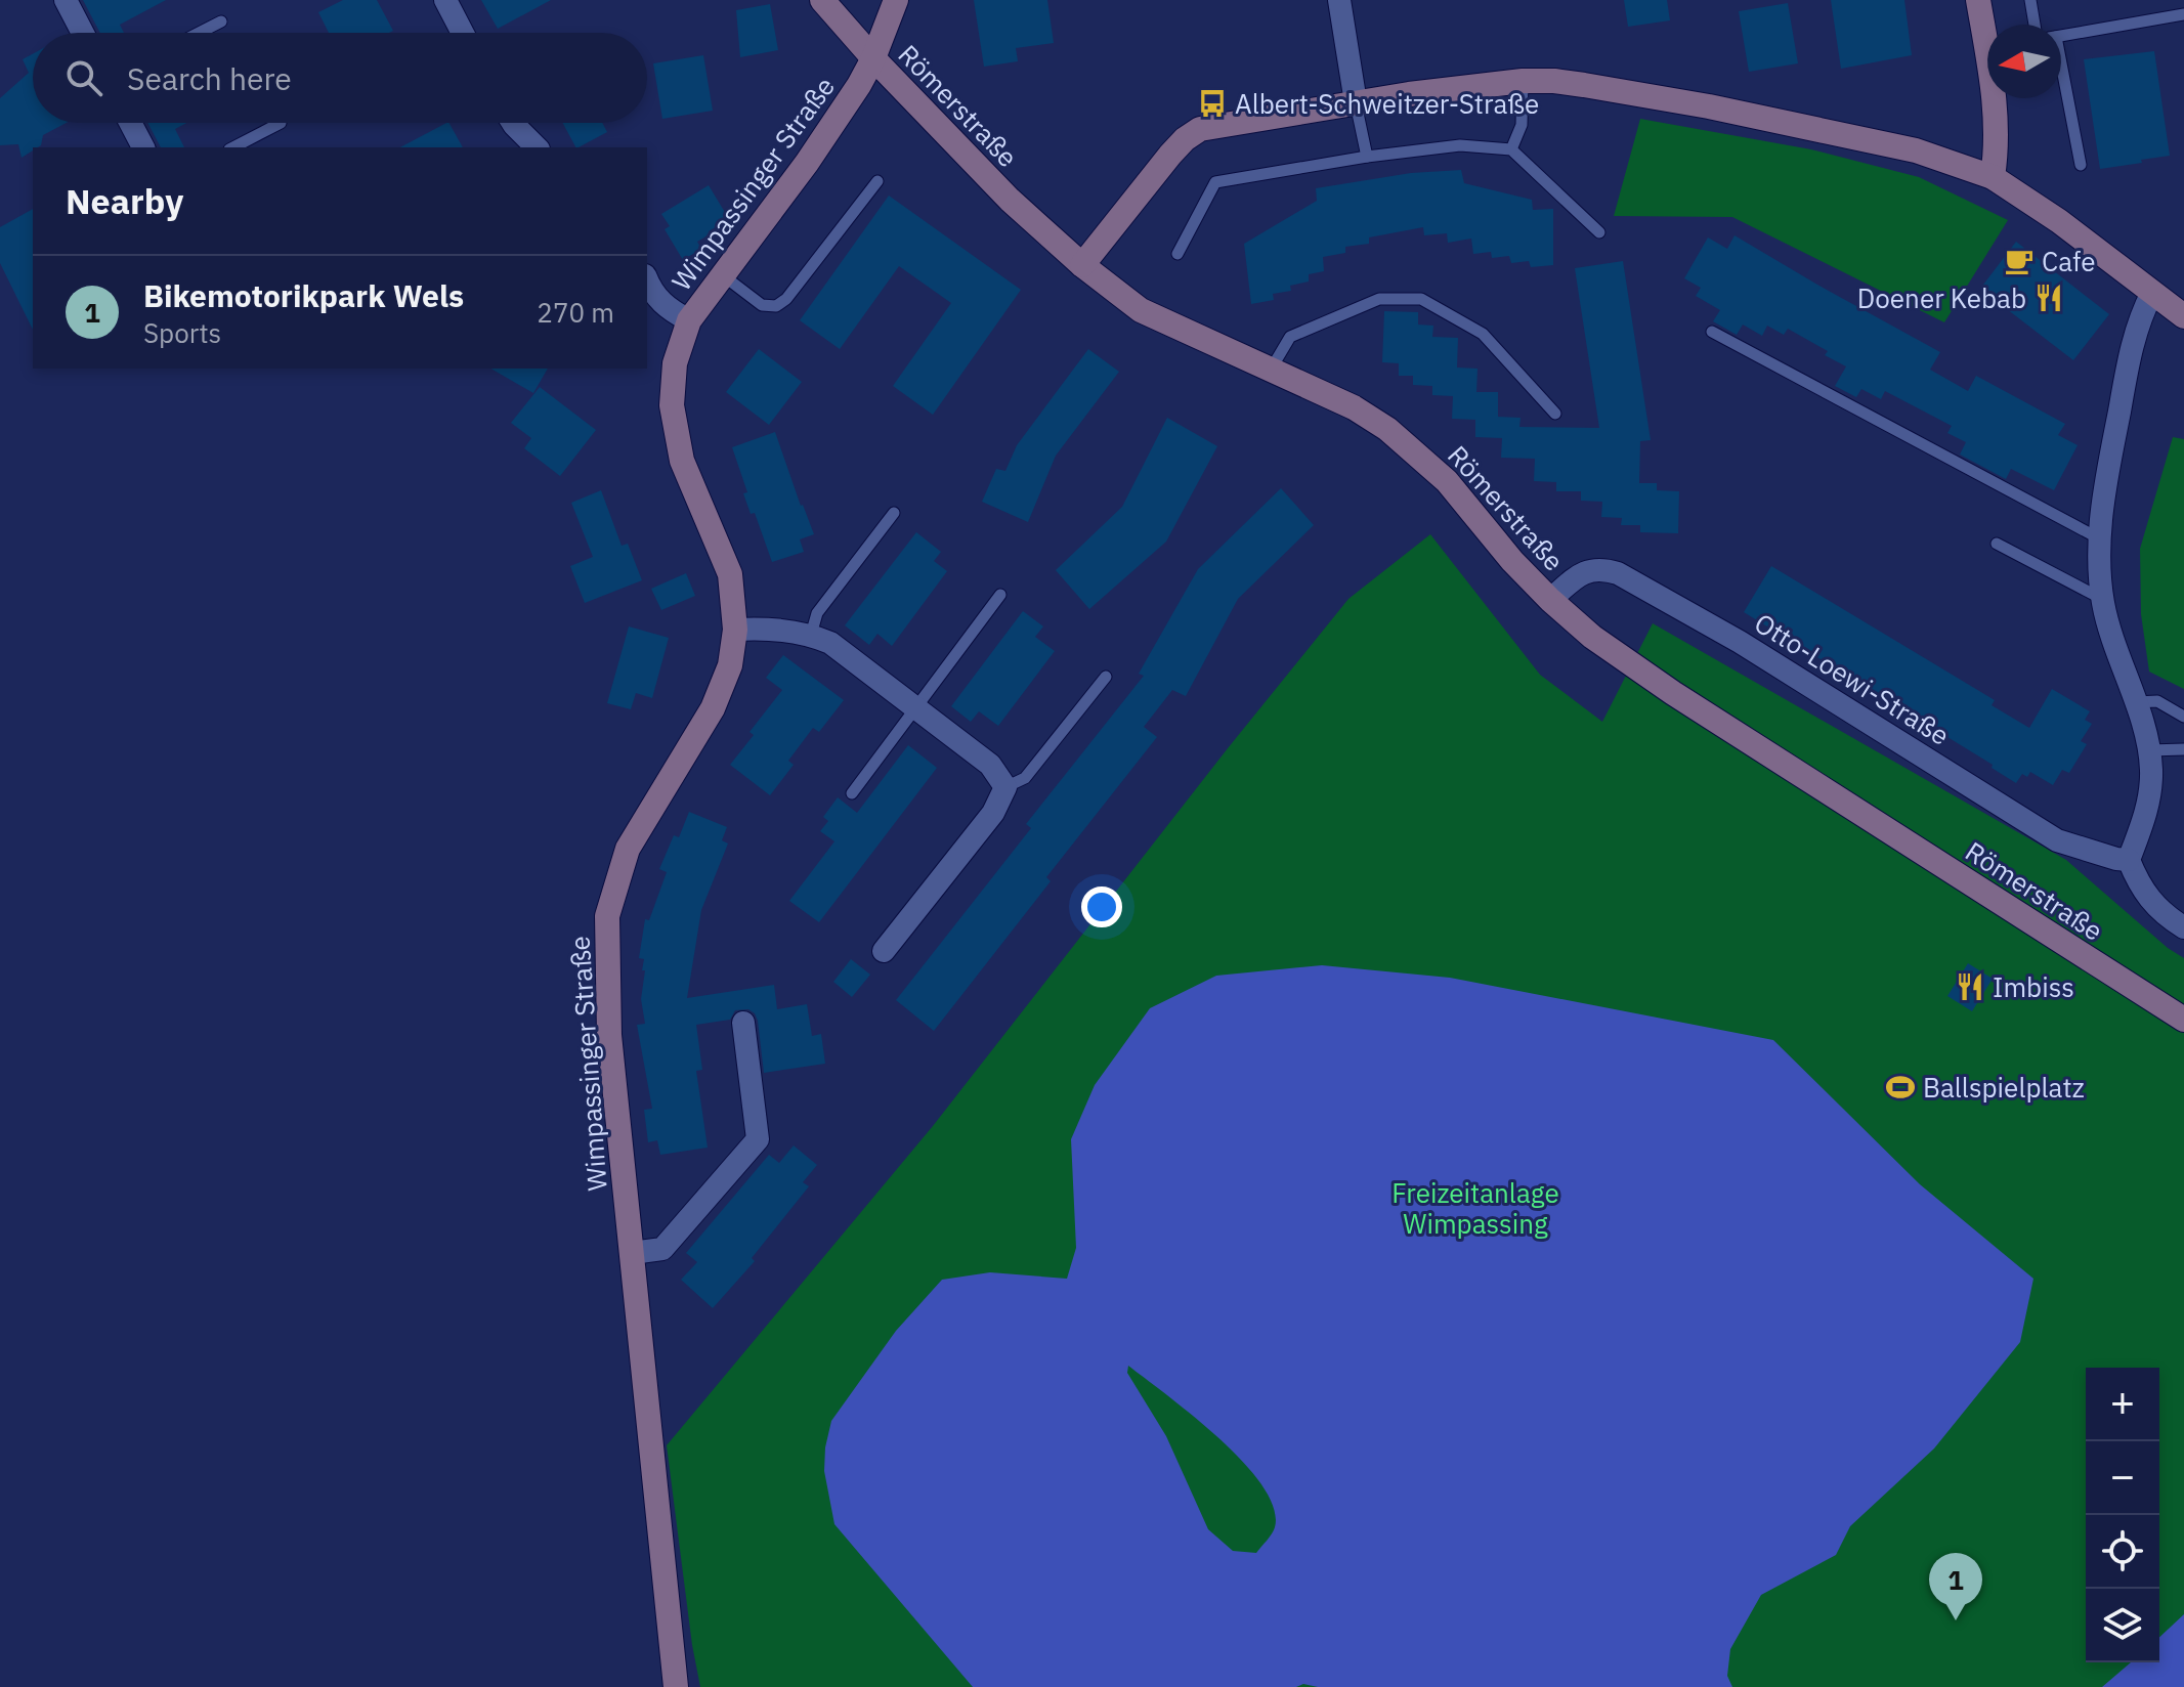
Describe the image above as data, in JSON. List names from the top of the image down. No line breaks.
{"streets":{"street":["Römerstraße","Wimpassinger Straße","Otto-Loewi-Straße"]},"crossings":[["Römerstraße","Wimpassinger Straße"],["Römerstraße","Otto-Loewi-Straße"]],"parks":["Freizeitanlage Wimpassing"],"places":{"bus stop":["Albert-Schweitzer-Straße"],"cafe":["Cafe"],"restaurant":["Doener Kebab","Imbiss"],"sports":["Ballspielplatz"]},"north":"left","page":{"search":"Search here","heading":"Nearby","list":[{"mark":"1","name":"Bikemotorikpark Wels","note":"Sports","value":"270 m"}],"map_buttons":["+","−"],"pins":"1"}}
